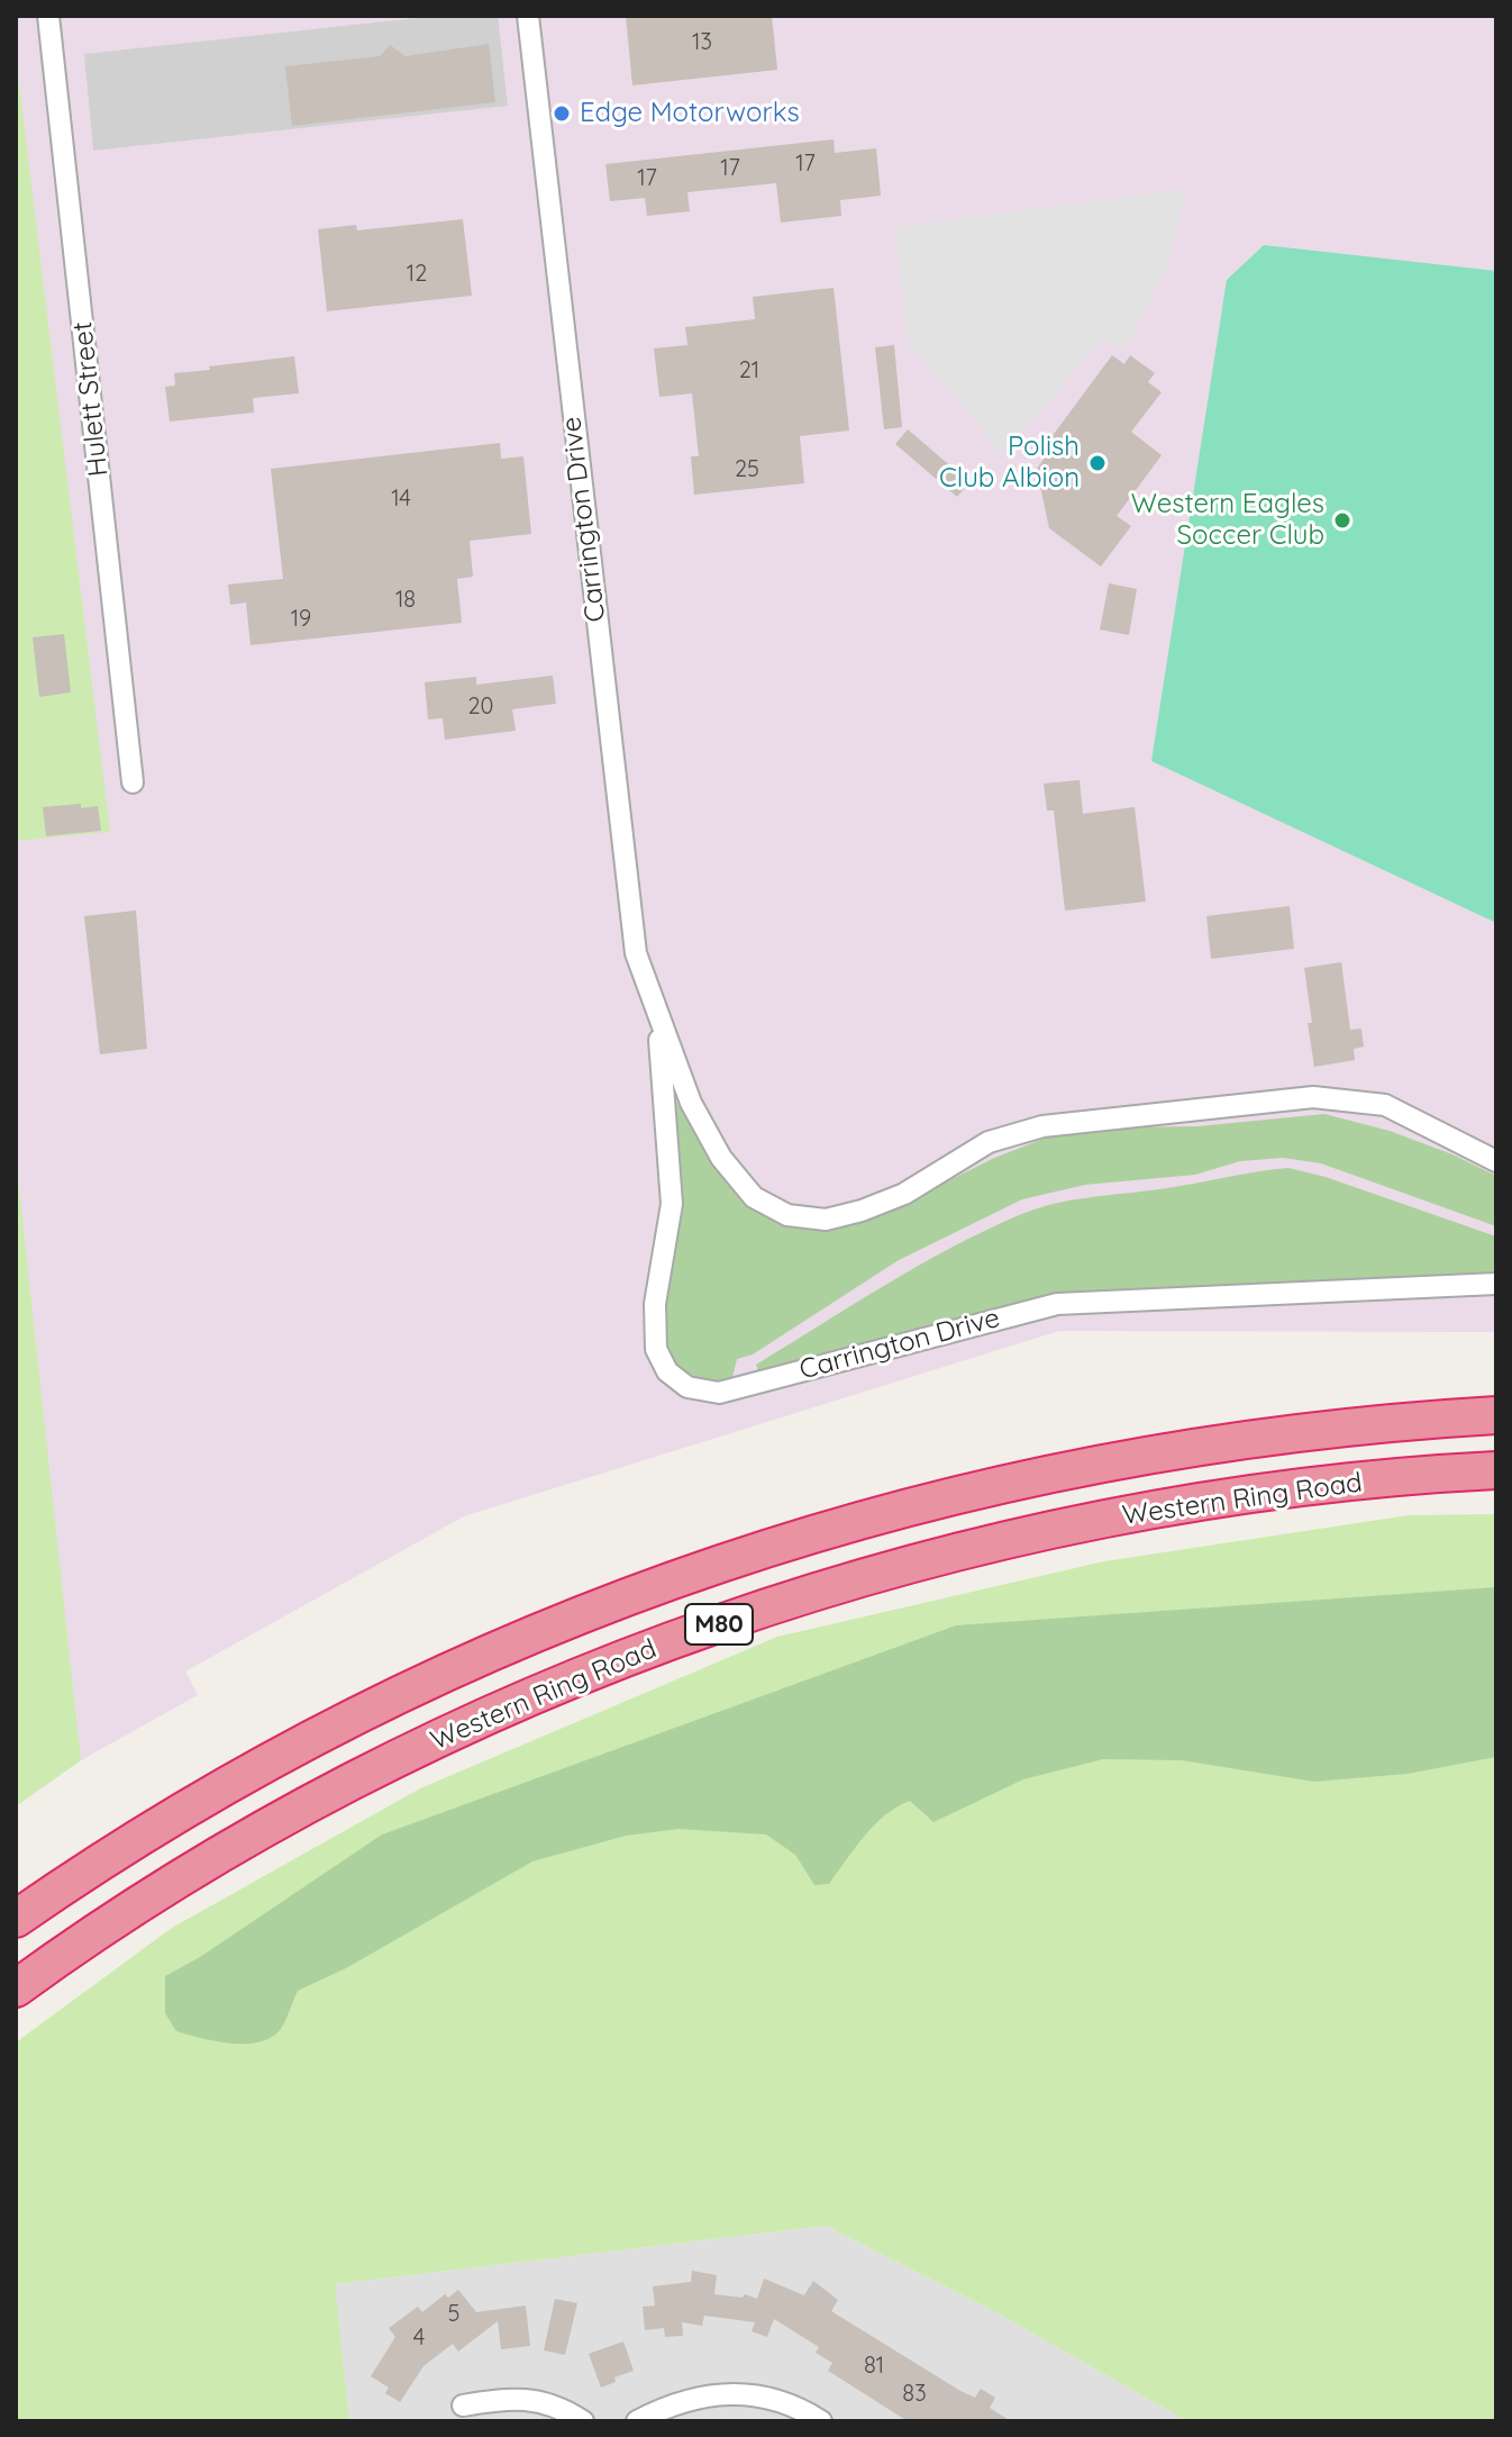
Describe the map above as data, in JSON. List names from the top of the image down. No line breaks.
{"streets":{"highway":["Western Ring Road","M80"],"street":["Hulett Street","Carrington Drive"]},"places":["Edge Motorworks","Polish Club Albion","Western Eagles Soccer Club"],"house_numbers":["13","17","17","17","12","21","25","14","18","19","20","5","4","81","83"]}
